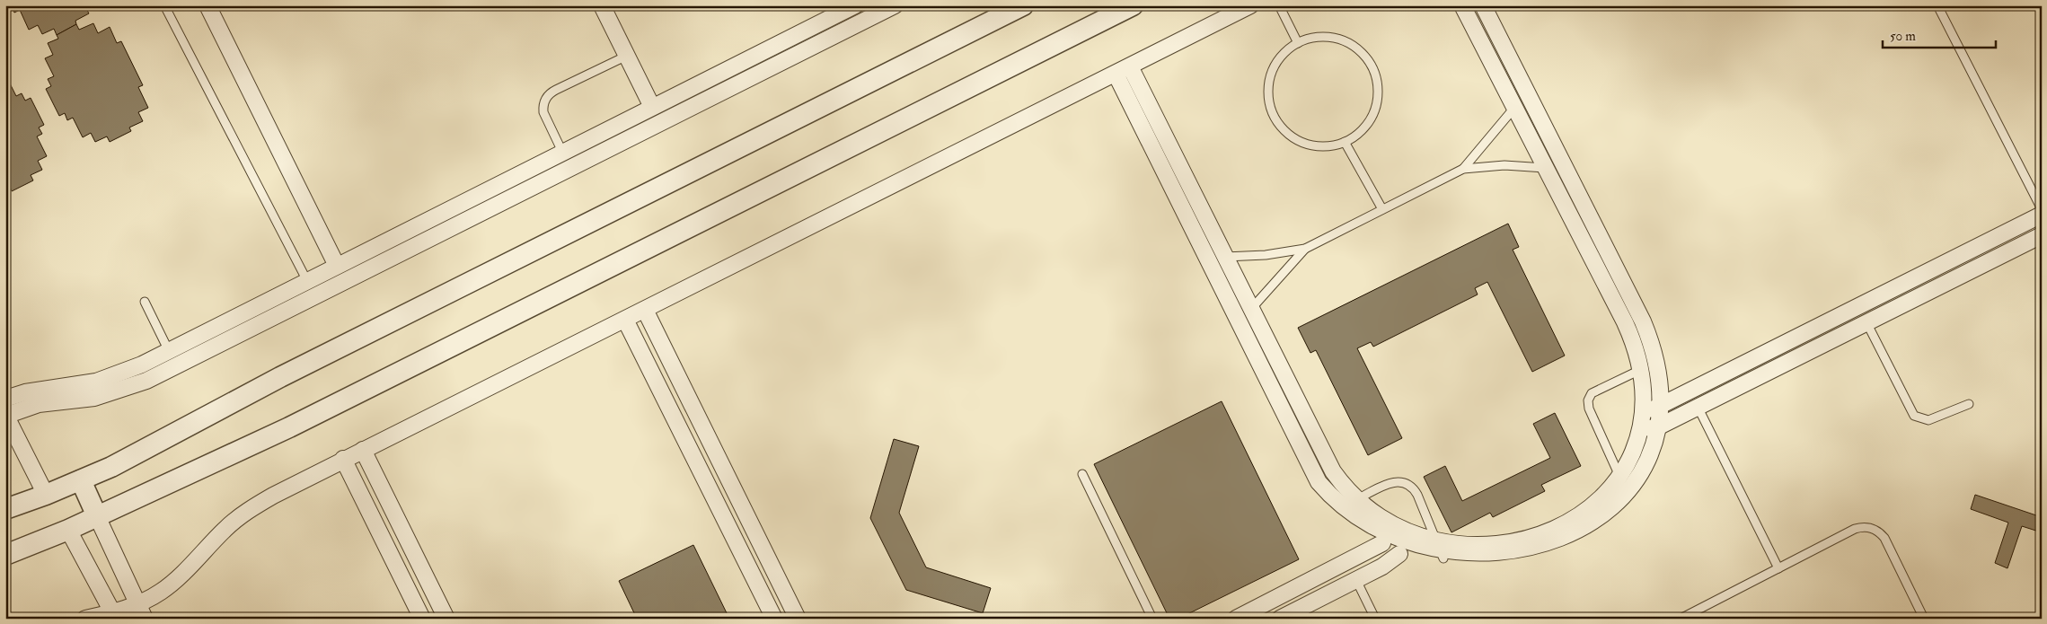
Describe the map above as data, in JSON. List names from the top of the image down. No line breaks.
{"scale_bar":"50 m"}
